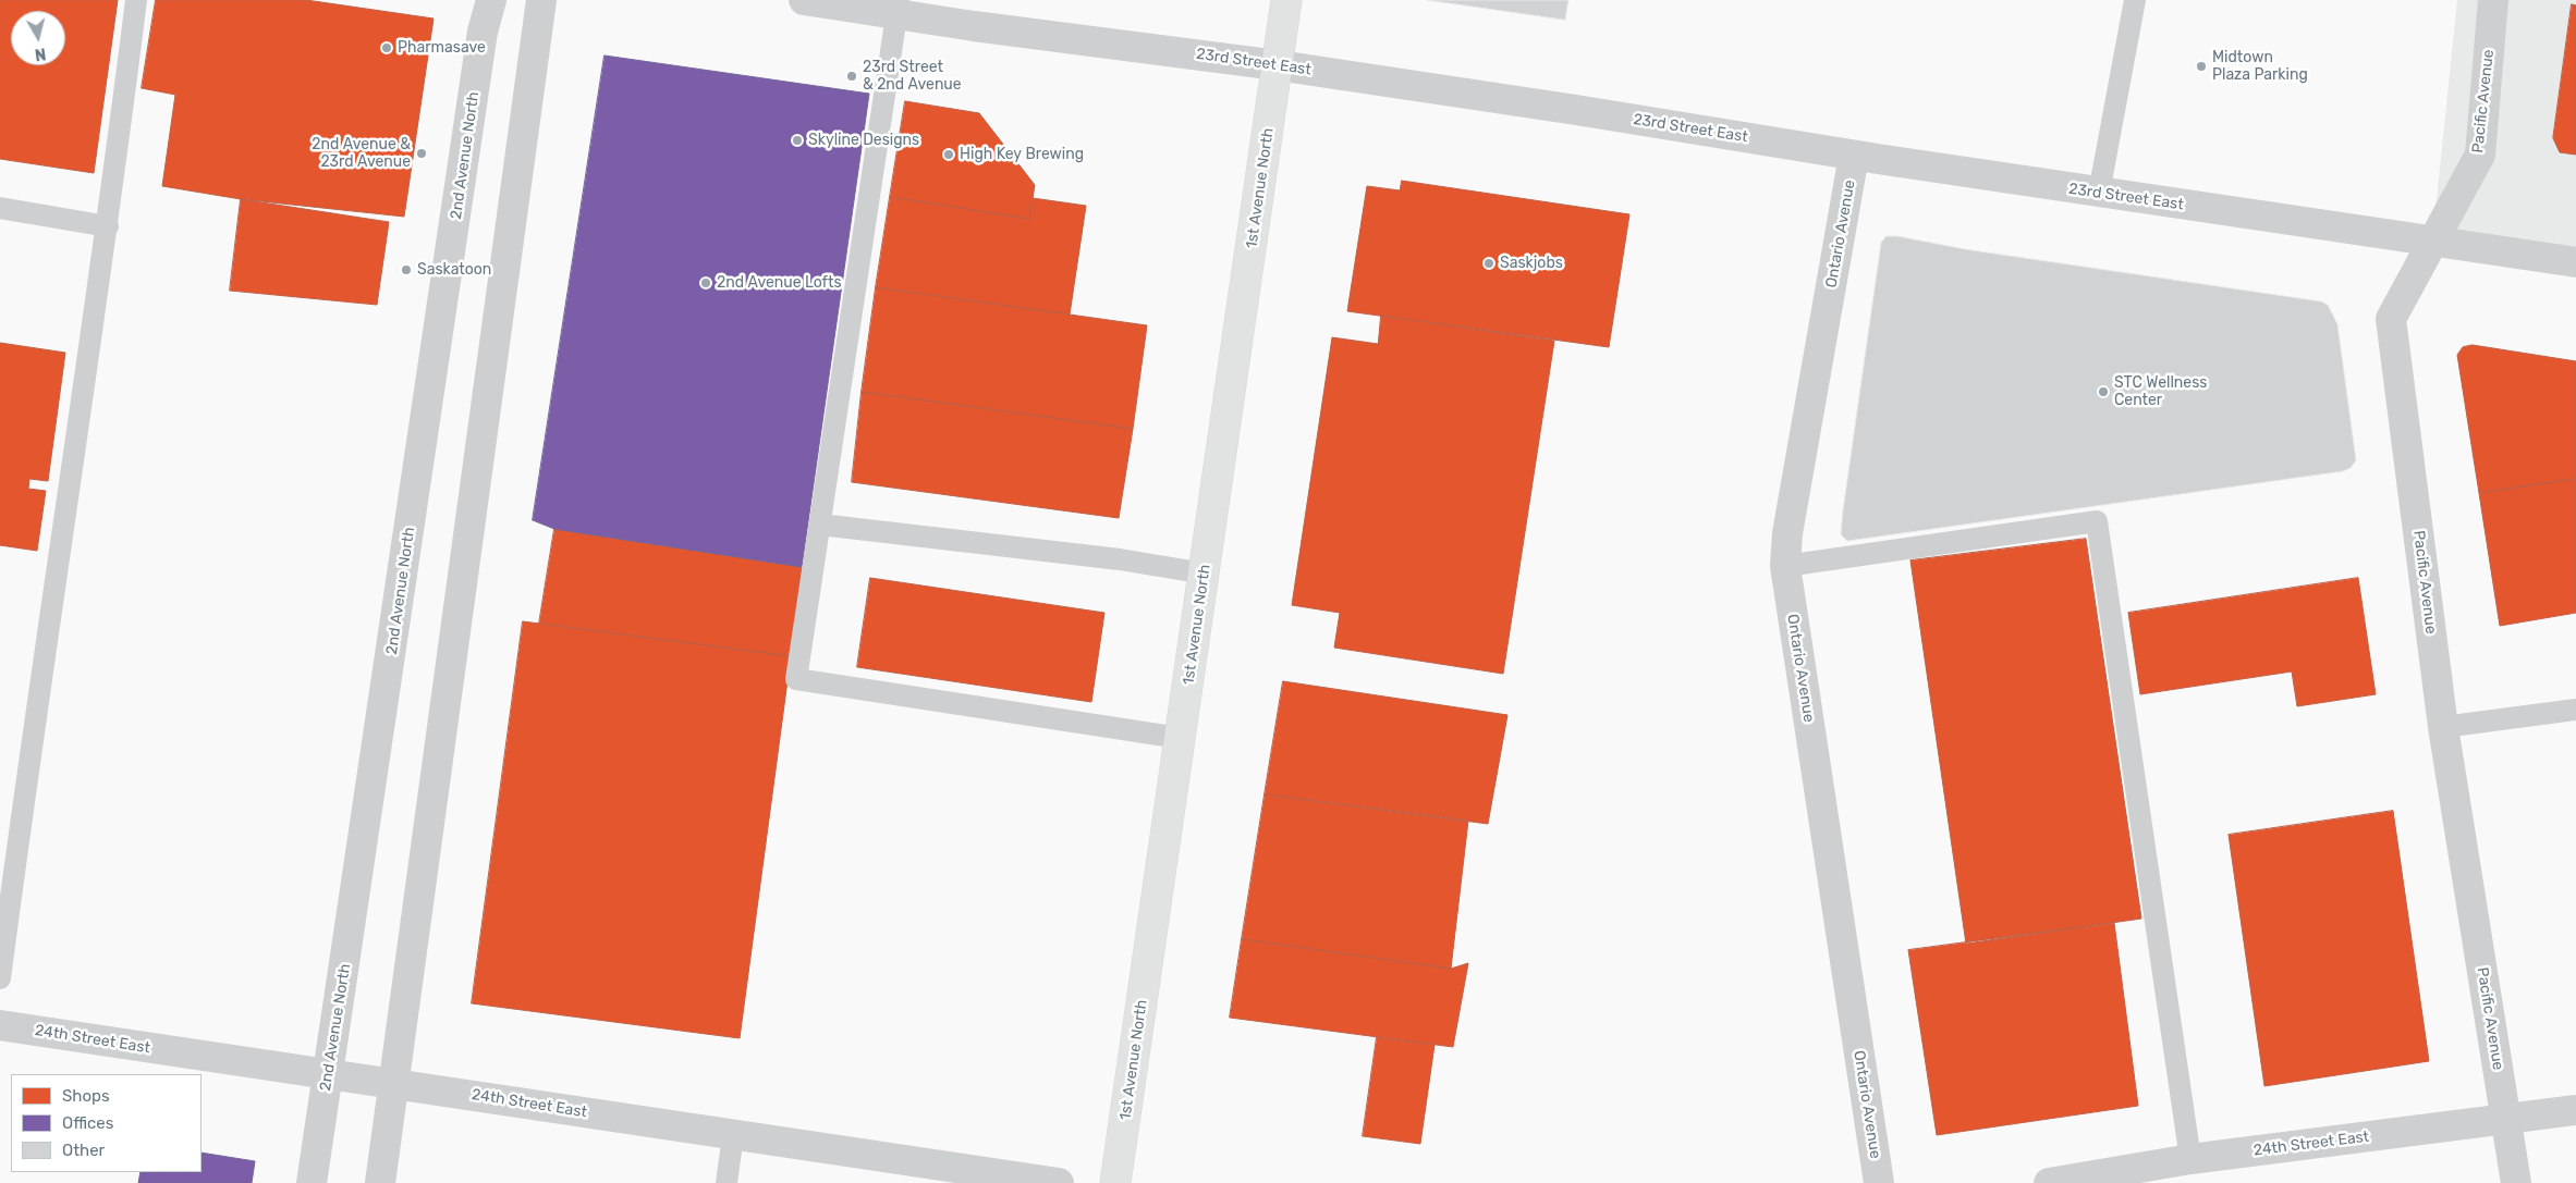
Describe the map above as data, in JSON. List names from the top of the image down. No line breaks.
{"streets":{"main road":["1st Avenue North"],"street":["23rd Street East","Pacific Avenue","2nd Avenue North","Ontario Avenue","24th Street East"]},"crossings":[["23rd Street East","Pacific Avenue"],["23rd Street East","1st Avenue North"],["23rd Street East","Ontario Avenue"],["Pacific Avenue","24th Street East"],["2nd Avenue North","24th Street East"]],"places":["Pharmasave","Midtown Plaza Parking","23rd Street & 2nd Avenue","Skyline Designs","2nd Avenue & 23rd Avenue","High Key Brewing","Saskjobs","Saskatoon","2nd Avenue Lofts","STC Wellness Center"],"legend":["Shops","Offices","Other"],"north":"bottom"}
